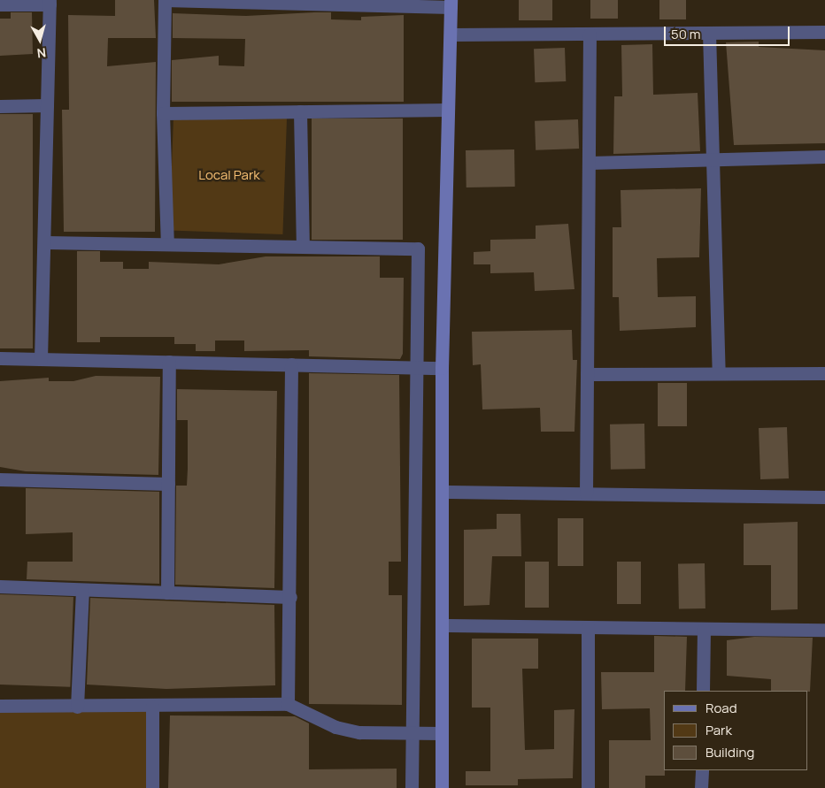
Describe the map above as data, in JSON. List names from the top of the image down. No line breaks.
{"parks":["Local Park"],"legend":["Road","Park","Building"],"scale_bar":"50 m","north":"bottom"}
